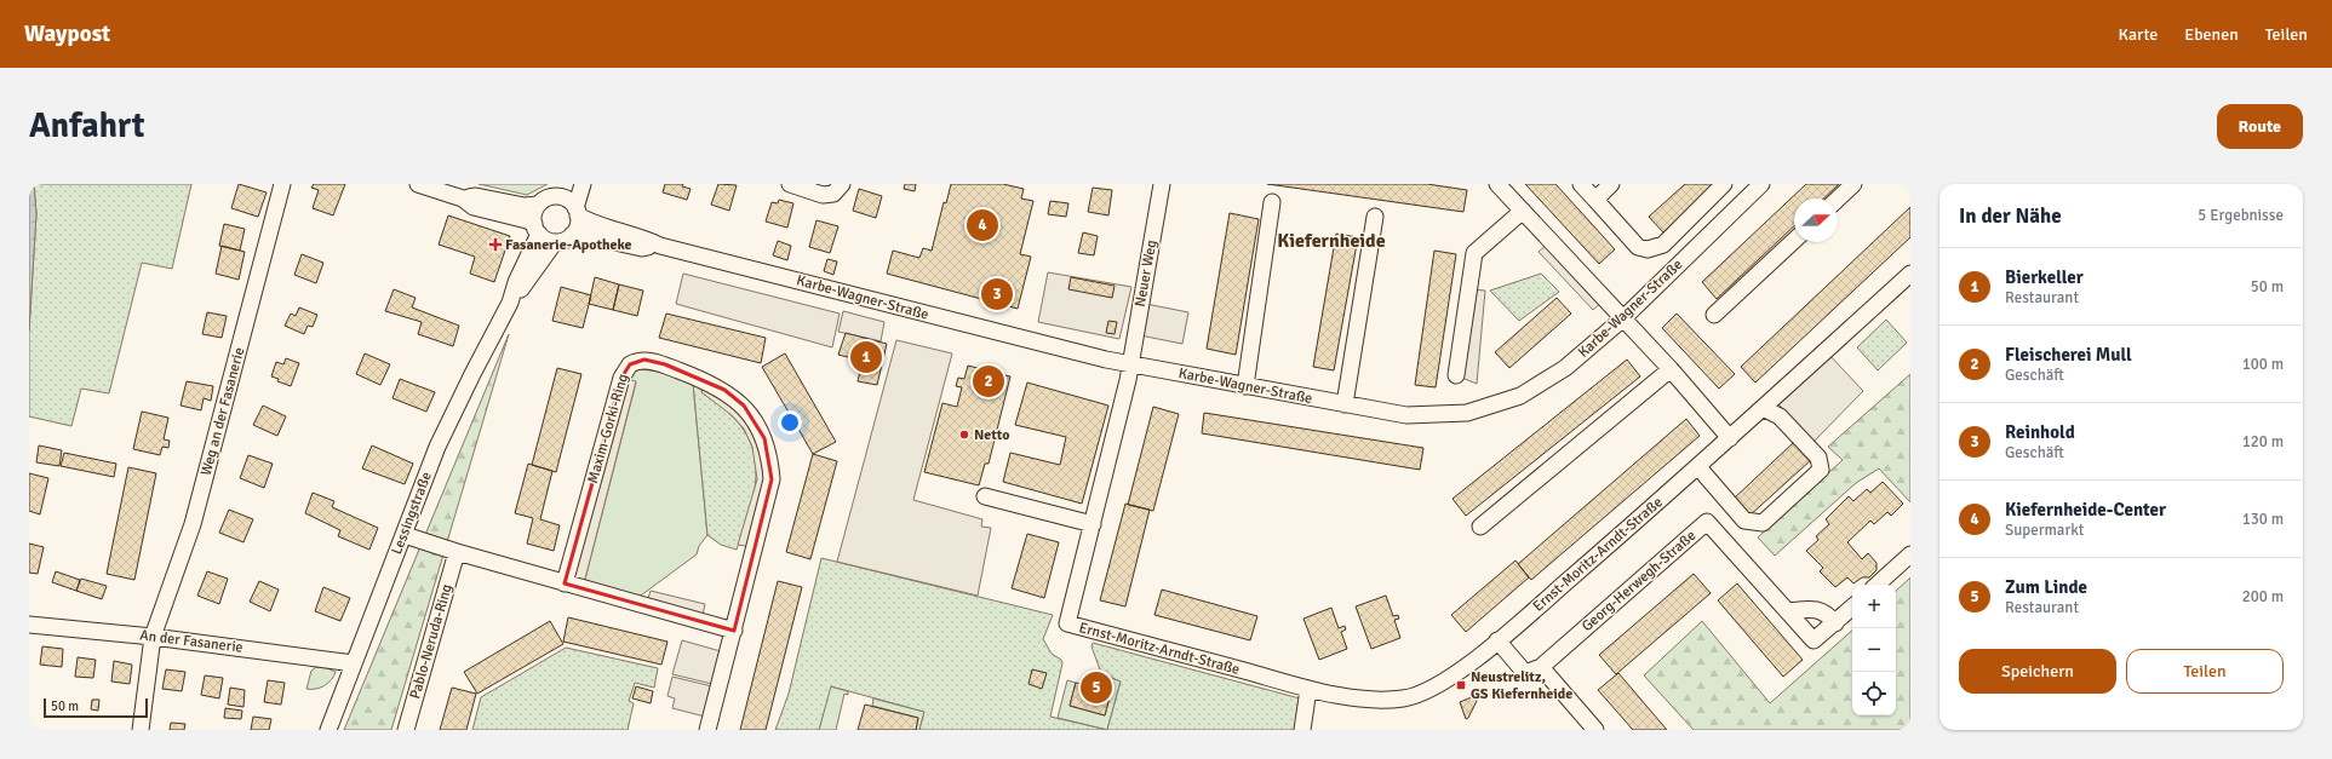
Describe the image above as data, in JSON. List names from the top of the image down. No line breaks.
{"streets":{"street":["Neuer Weg","Karbe-Wagner-Straße","Weg an der Fasanerie","Maxim-Gorki-Ring","Lessingstraße","Ernst-Moritz-Arndt-Straße","Georg-Herwegh-Straße","An der Fasanerie","Pablo-Neruda-Ring"]},"crossings":[["Neuer Weg","Karbe-Wagner-Straße"],["Neuer Weg","Ernst-Moritz-Arndt-Straße"],["Karbe-Wagner-Straße","Lessingstraße"],["Karbe-Wagner-Straße","Ernst-Moritz-Arndt-Straße"],["Weg an der Fasanerie","An der Fasanerie"],["Lessingstraße","An der Fasanerie"]],"districts":["Kiefernheide"],"places":{"health":["Fasanerie-Apotheke"],"other":["Netto"],"transit":["Neustrelitz, GS Kiefernheide"]},"scale_bar":"50 m","north":"right","page":{"header":"Waypost","nav":["Karte","Ebenen","Teilen"],"buttons":["Route",["Speichern","Teilen"]],"title":"Anfahrt","heading":["In der Nähe","5 Ergebnisse"],"pins":["4","3","1","2","5"],"list":[{"mark":"1","name":"Bierkeller","note":"Restaurant","value":"50 m"},{"mark":"2","name":"Fleischerei Mull","note":"Geschäft","value":"100 m"},{"mark":"3","name":"Reinhold","note":"Geschäft","value":"120 m"},{"mark":"4","name":"Kiefernheide-Center","note":"Supermarkt","value":"130 m"},{"mark":"5","name":"Zum Linde","note":"Restaurant","value":"200 m"}],"map_buttons":["+","−"],"scale":"50 m"}}
